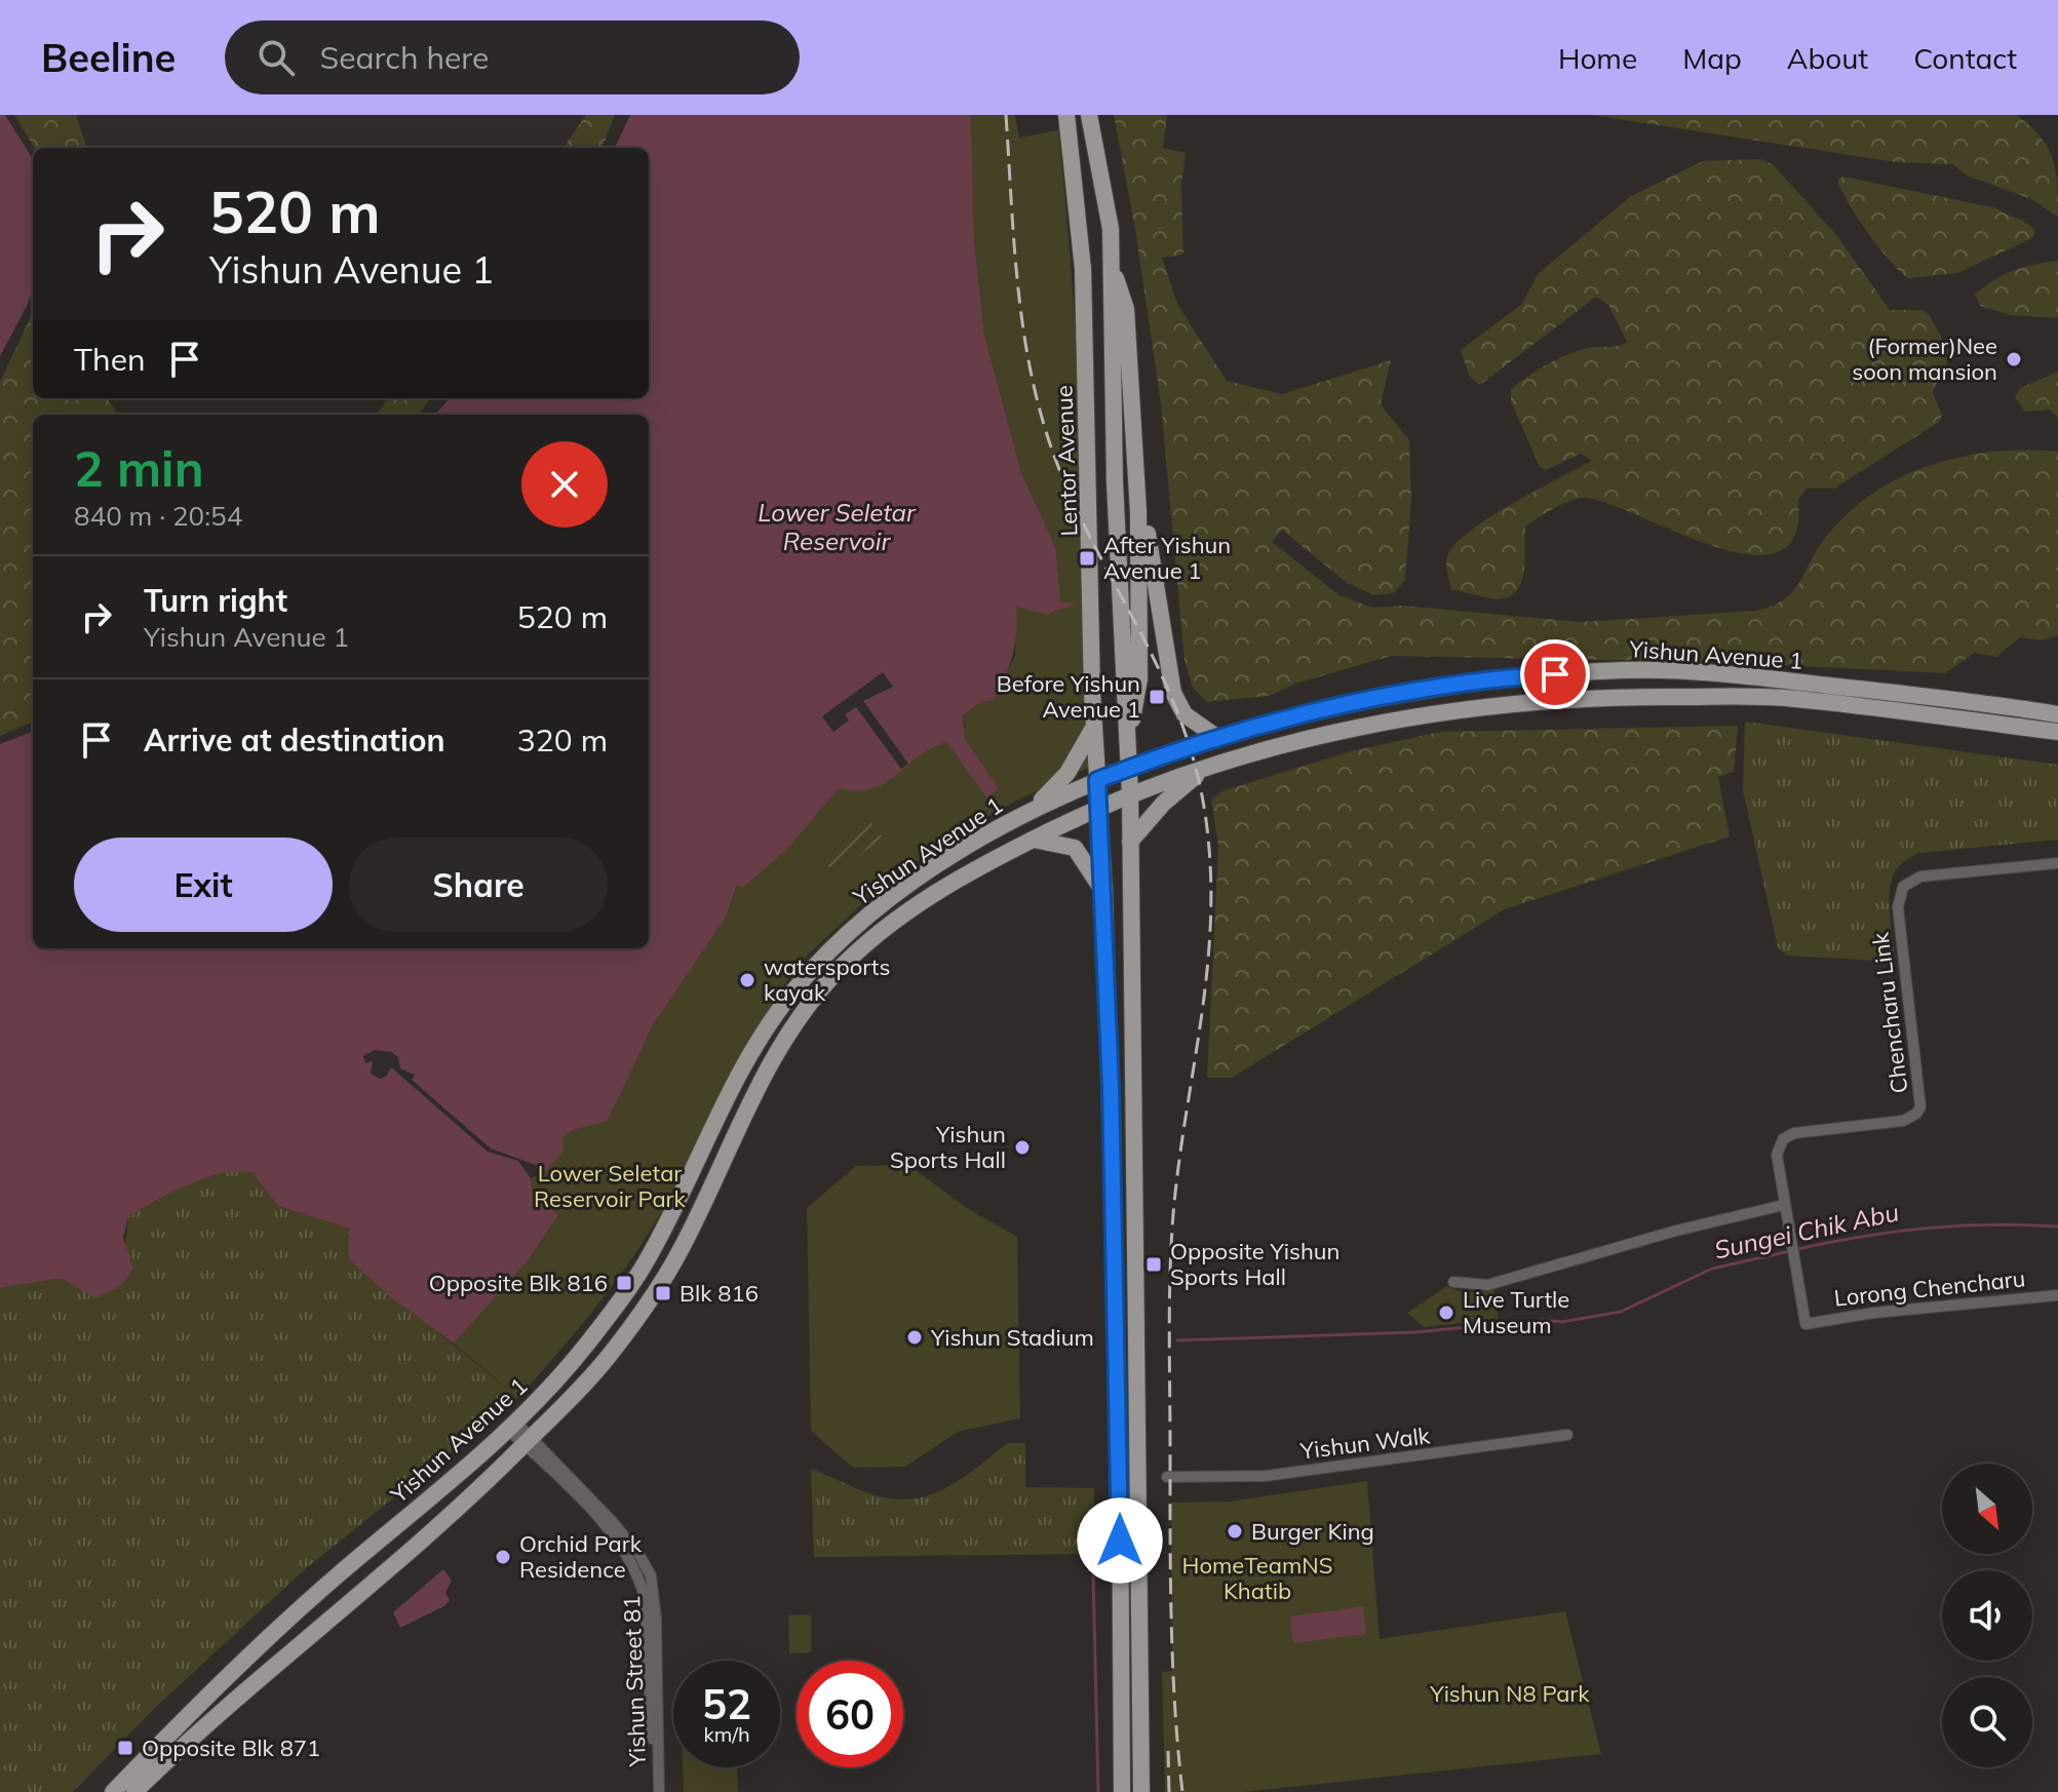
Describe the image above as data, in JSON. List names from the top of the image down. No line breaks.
{"streets":{"main road":["Lentor Avenue","Yishun Avenue 1"],"street":["Chencharu Link","Lorong Chencharu","Yishun Walk","Yishun Street 81"]},"crossings":[["Lentor Avenue","Yishun Avenue 1"],["Yishun Avenue 1","Yishun Street 81"],["Chencharu Link","Lorong Chencharu"]],"water":["Lower Seletar Reservoir","Sungei Chik Abu"],"parks":["Lower Seletar Reservoir Park","HomeTeamNS Khatib","Yishun N8 Park"],"places":{"other":["(Former)Nee soon mansion","watersports kayak","Yishun Sports Hall","Live Turtle Museum","Yishun Stadium","Burger King","Orchid Park Residence"],"transit":["After Yishun Avenue 1","Before Yishun Avenue 1","Opposite Yishun Sports Hall","Opposite Blk 816","Blk 816","Opposite Blk 871"]},"north":"bottom right","page":{"header":"Beeline","search":"Search here","nav":["Home","Map","About","Contact"],"turn":["520 m","Yishun Avenue 1"],"then":"Then","heading":["2 min","840 m · 20:54"],"list":[{"name":"Turn right","note":"Yishun Avenue 1","value":"520 m"},{"name":"Arrive at destination","value":"320 m"}],"buttons":["Exit","Share"],"speed":"52 km/h","limit":"60"}}
